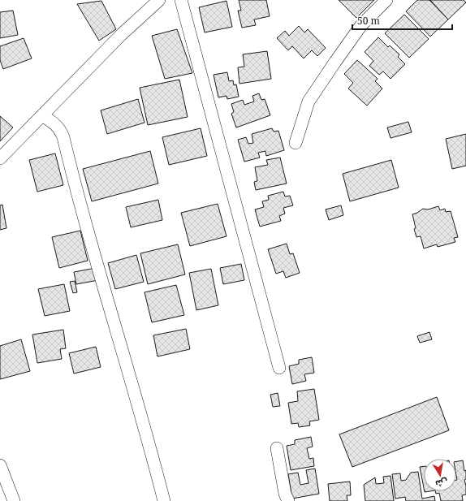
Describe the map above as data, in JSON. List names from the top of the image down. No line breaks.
{"scale_bar":"50 m","north":"bottom"}
